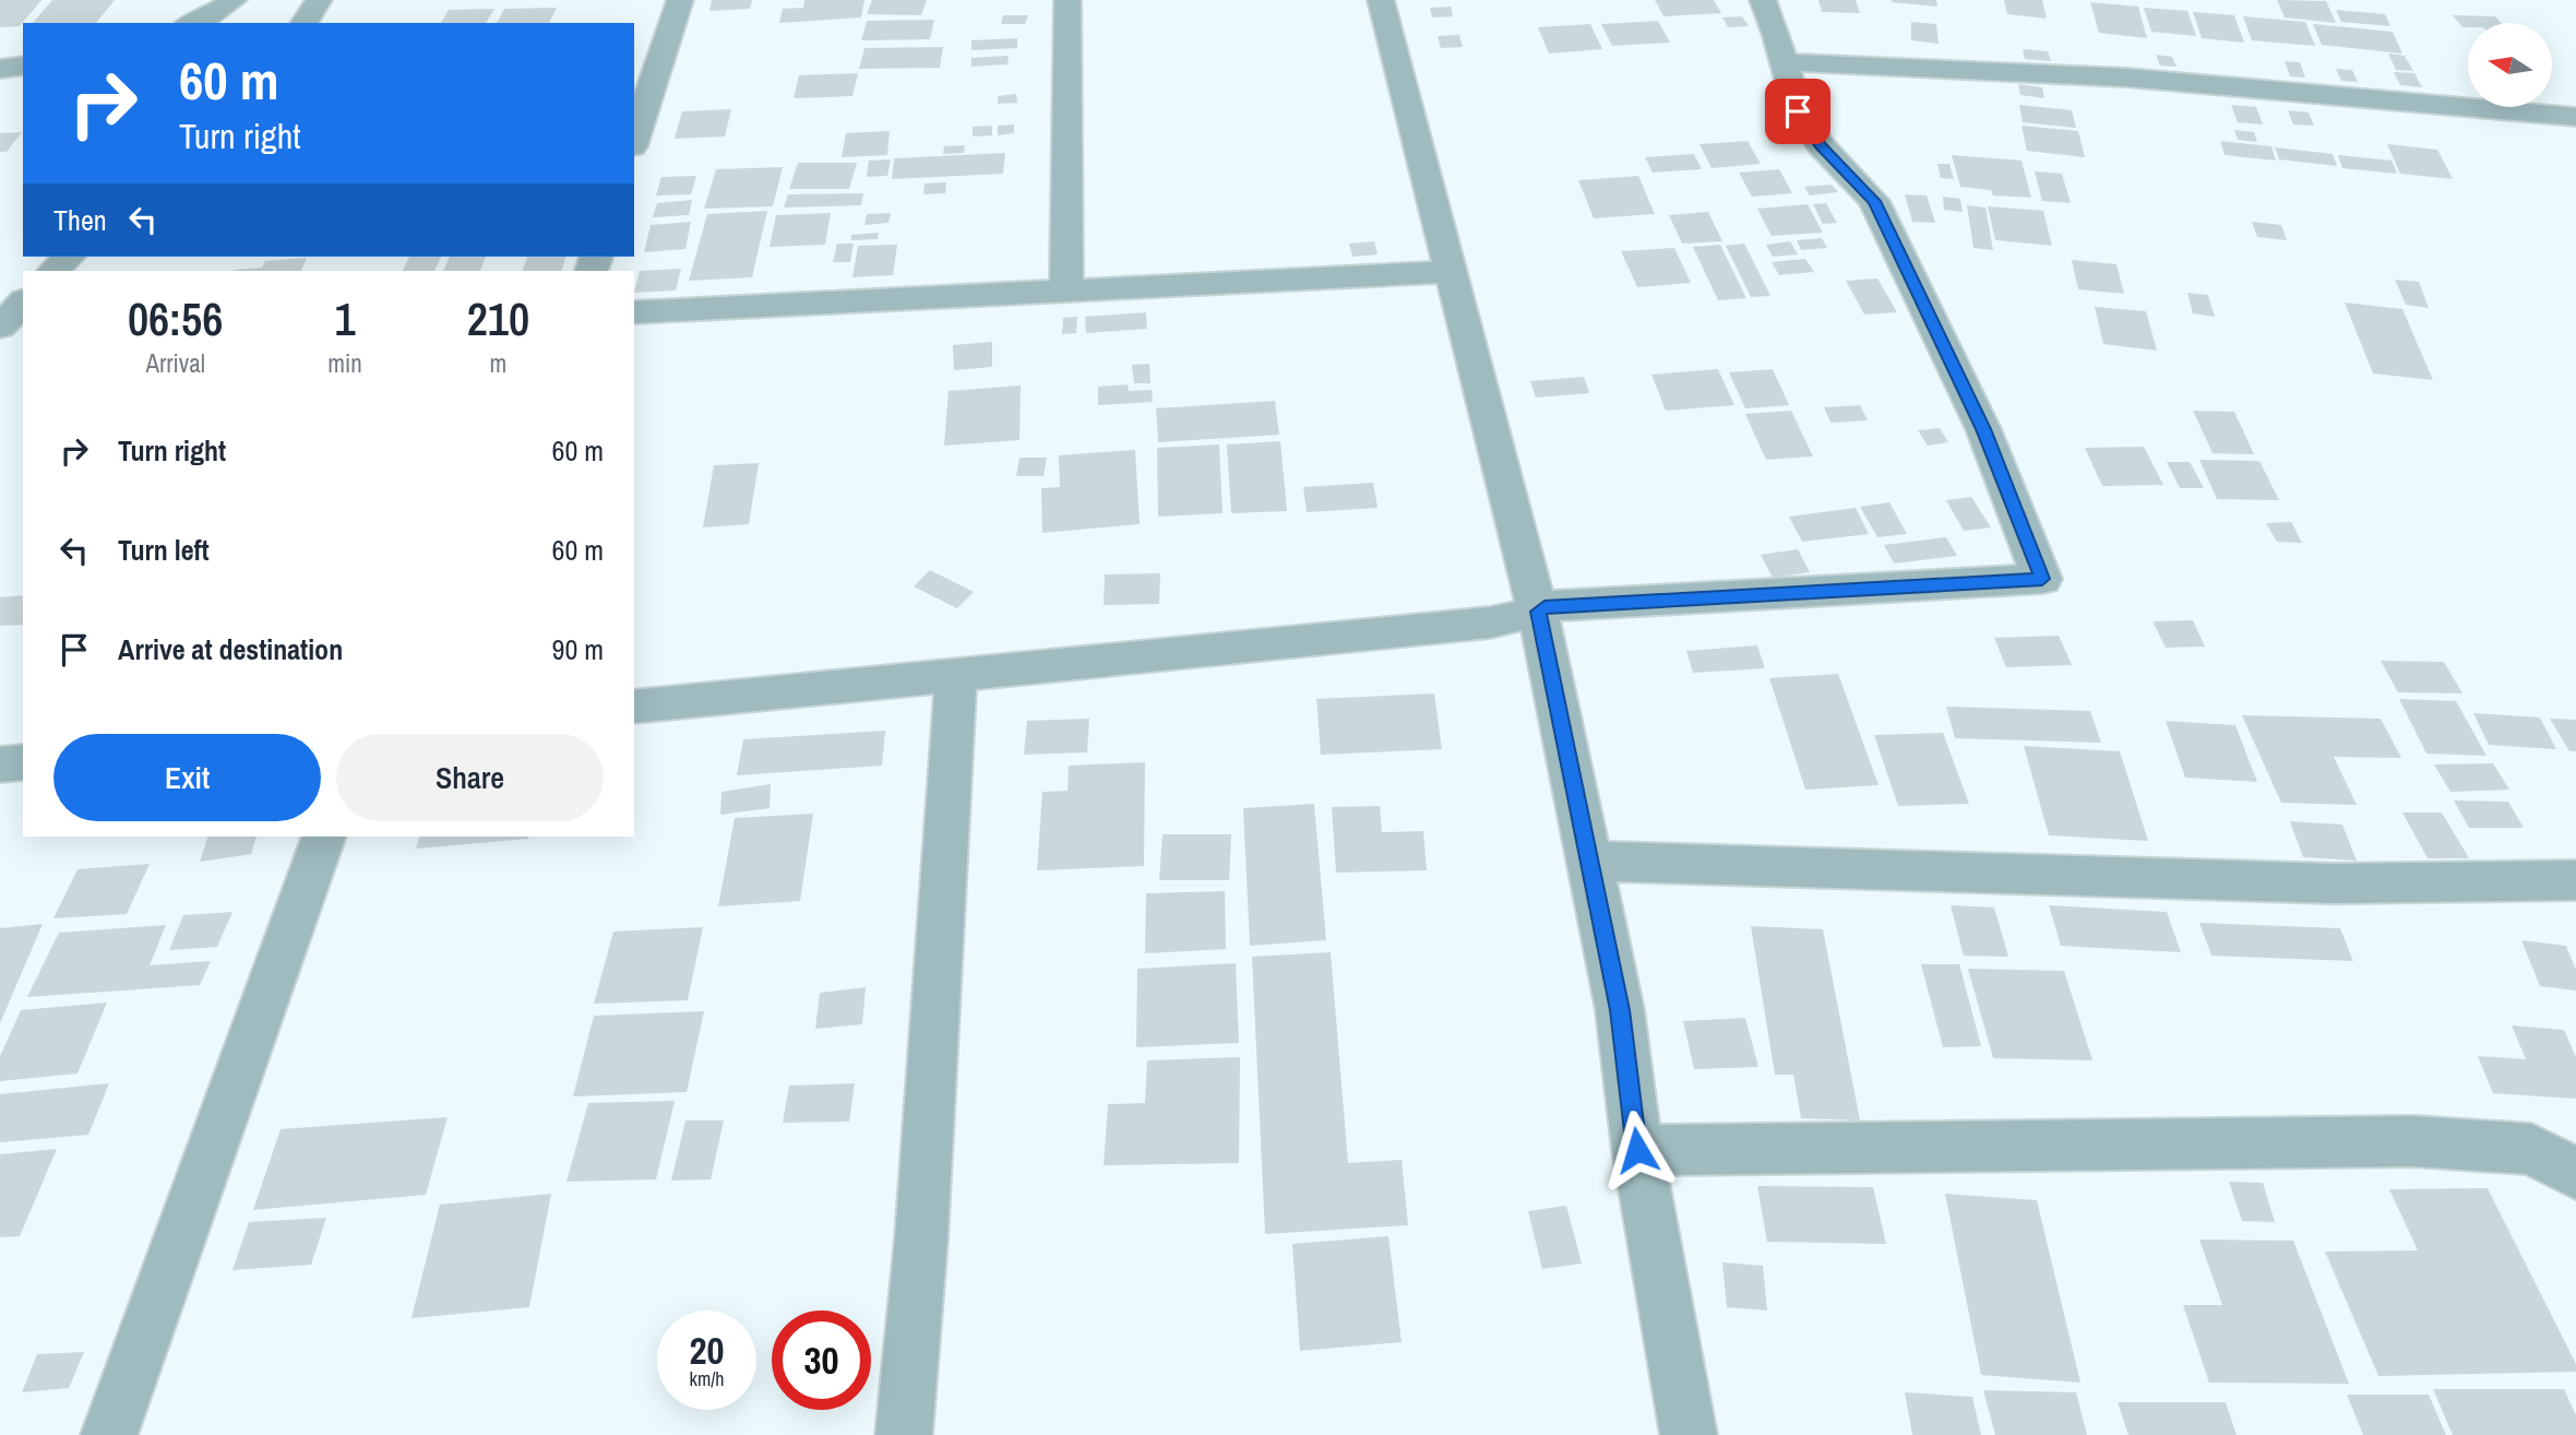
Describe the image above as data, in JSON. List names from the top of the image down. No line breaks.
{"north":"left","page":{"turn":["60 m","Turn right"],"then":"Then","eta":["06:56","Arrival","1","min","210","m"],"list":[{"name":"Turn right","value":"60 m"},{"name":"Turn left","value":"60 m"},{"name":"Arrive at destination","value":"90 m"}],"buttons":["Exit","Share"],"speed":"20 km/h","limit":"30"}}
